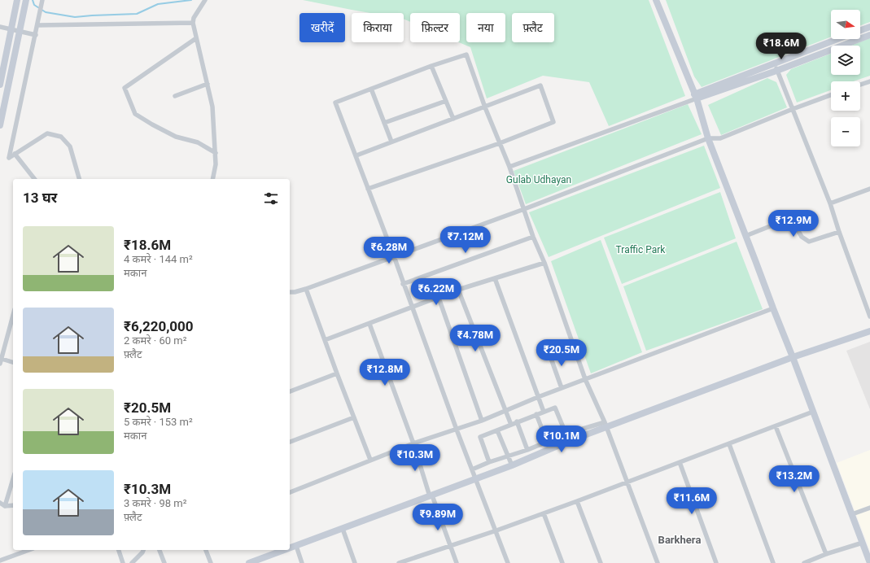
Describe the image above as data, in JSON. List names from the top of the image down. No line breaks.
{"districts":["Barkhera"],"parks":["Gulab Udhayan","Traffic Park"],"north":"right","page":{"map_buttons":["+","−"],"chip":["खरीदें","किराया","फ़िल्टर","नया","फ़्लैट"],"price":["₹18.6M","₹12.9M","₹7.12M","₹6.28M","₹6.22M","₹4.78M","₹20.5M","₹12.8M","₹10.1M","₹10.3M","₹13.2M","₹11.6M","₹9.89M"],"heading":"13 घर","list":[{"name":"₹18.6M","note":"4 कमरे · 144 m² · मकान"},{"name":"₹6,220,000","note":"2 कमरे · 60 m² · फ़्लैट"},{"name":"₹20.5M","note":"5 कमरे · 153 m² · मकान"},{"name":"₹10.3M","note":"3 कमरे · 98 m² · फ़्लैट"}]}}
